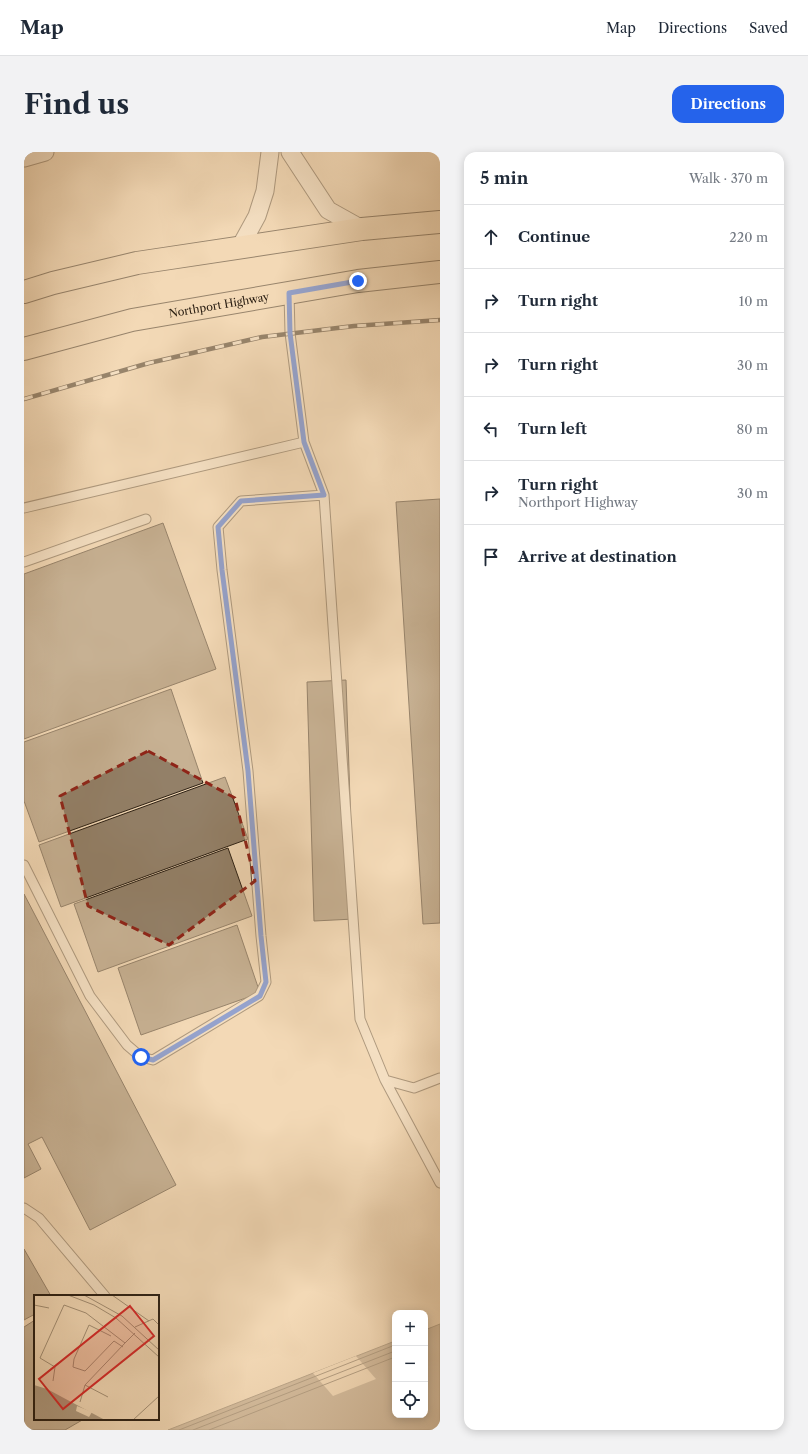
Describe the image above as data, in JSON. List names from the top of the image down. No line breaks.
{"streets":{"main road":["Northport Highway"]},"page":{"header":"Map","nav":["Map","Directions","Saved"],"buttons":"Directions","title":"Find us","heading":["5 min","Walk · 370 m"],"list":[["Continue","220 m"],["Turn right","10 m"],["Turn right","30 m"],["Turn left","80 m"],["Turn right","Northport Highway","30 m"],"Arrive at destination"],"map_buttons":["+","−"]}}
